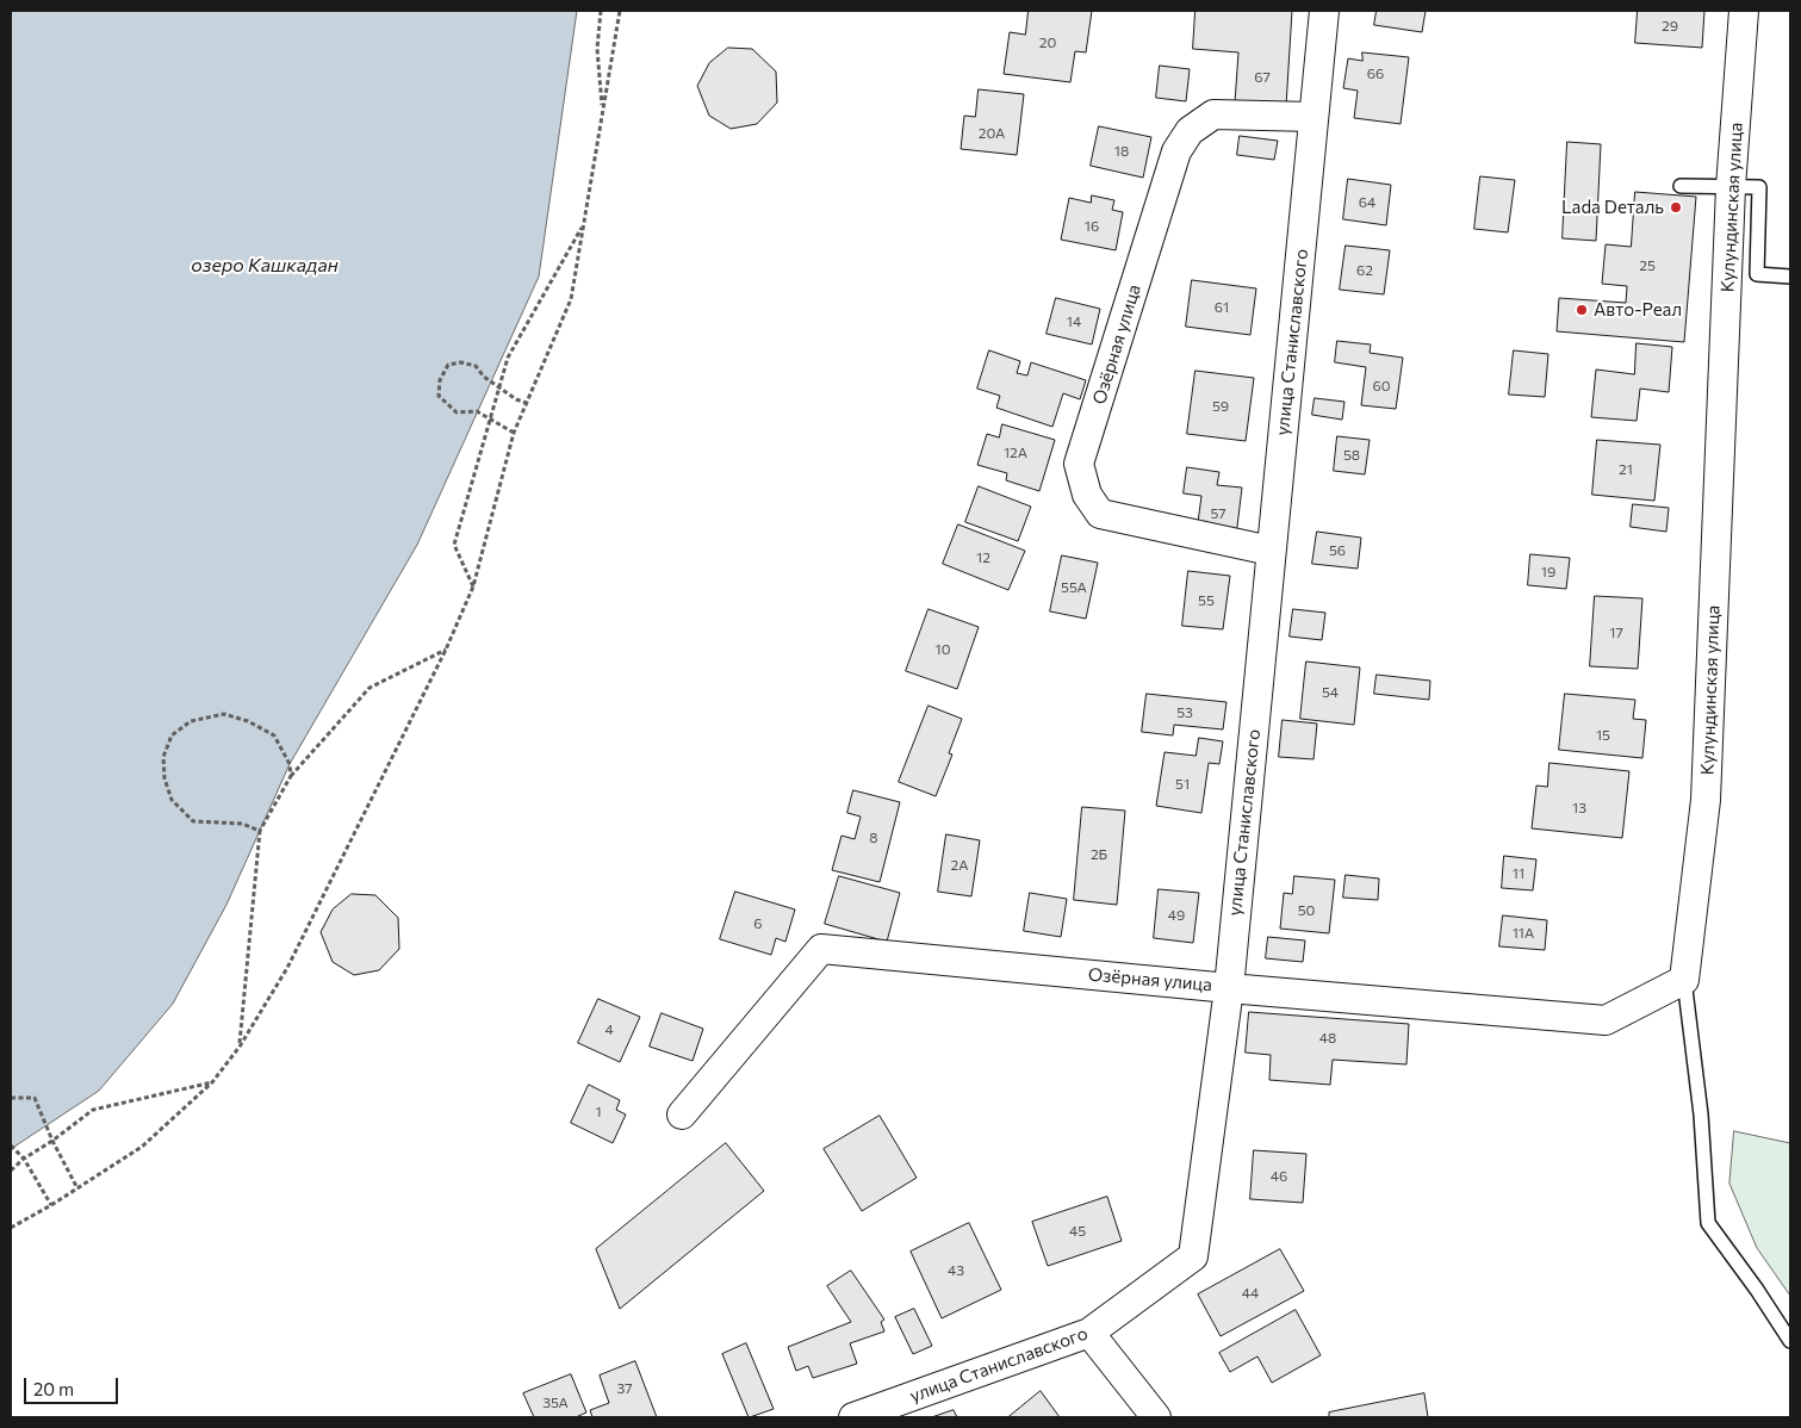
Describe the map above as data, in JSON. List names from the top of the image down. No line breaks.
{"streets":{"street":["Кулундинская улица","улица Станиславского","Озёрная улица"]},"crossings":[["Кулундинская улица","Озёрная улица"],["улица Станиславского","Озёрная улица"]],"water":["озеро Кашкадан"],"places":["Lada Dеталь","Авто-Реал"],"house_numbers":["29","20","66","67","20А","18","64","16","25","62","61","14","60","59","12А","58","21","57","56","12","19","55А","55","17","10","54","53","15","51","13","8","2Б","2А","11","50","49","6","11А","4","48","1","46","45","43","44","37","35А"],"scale_bar":"20 m"}
